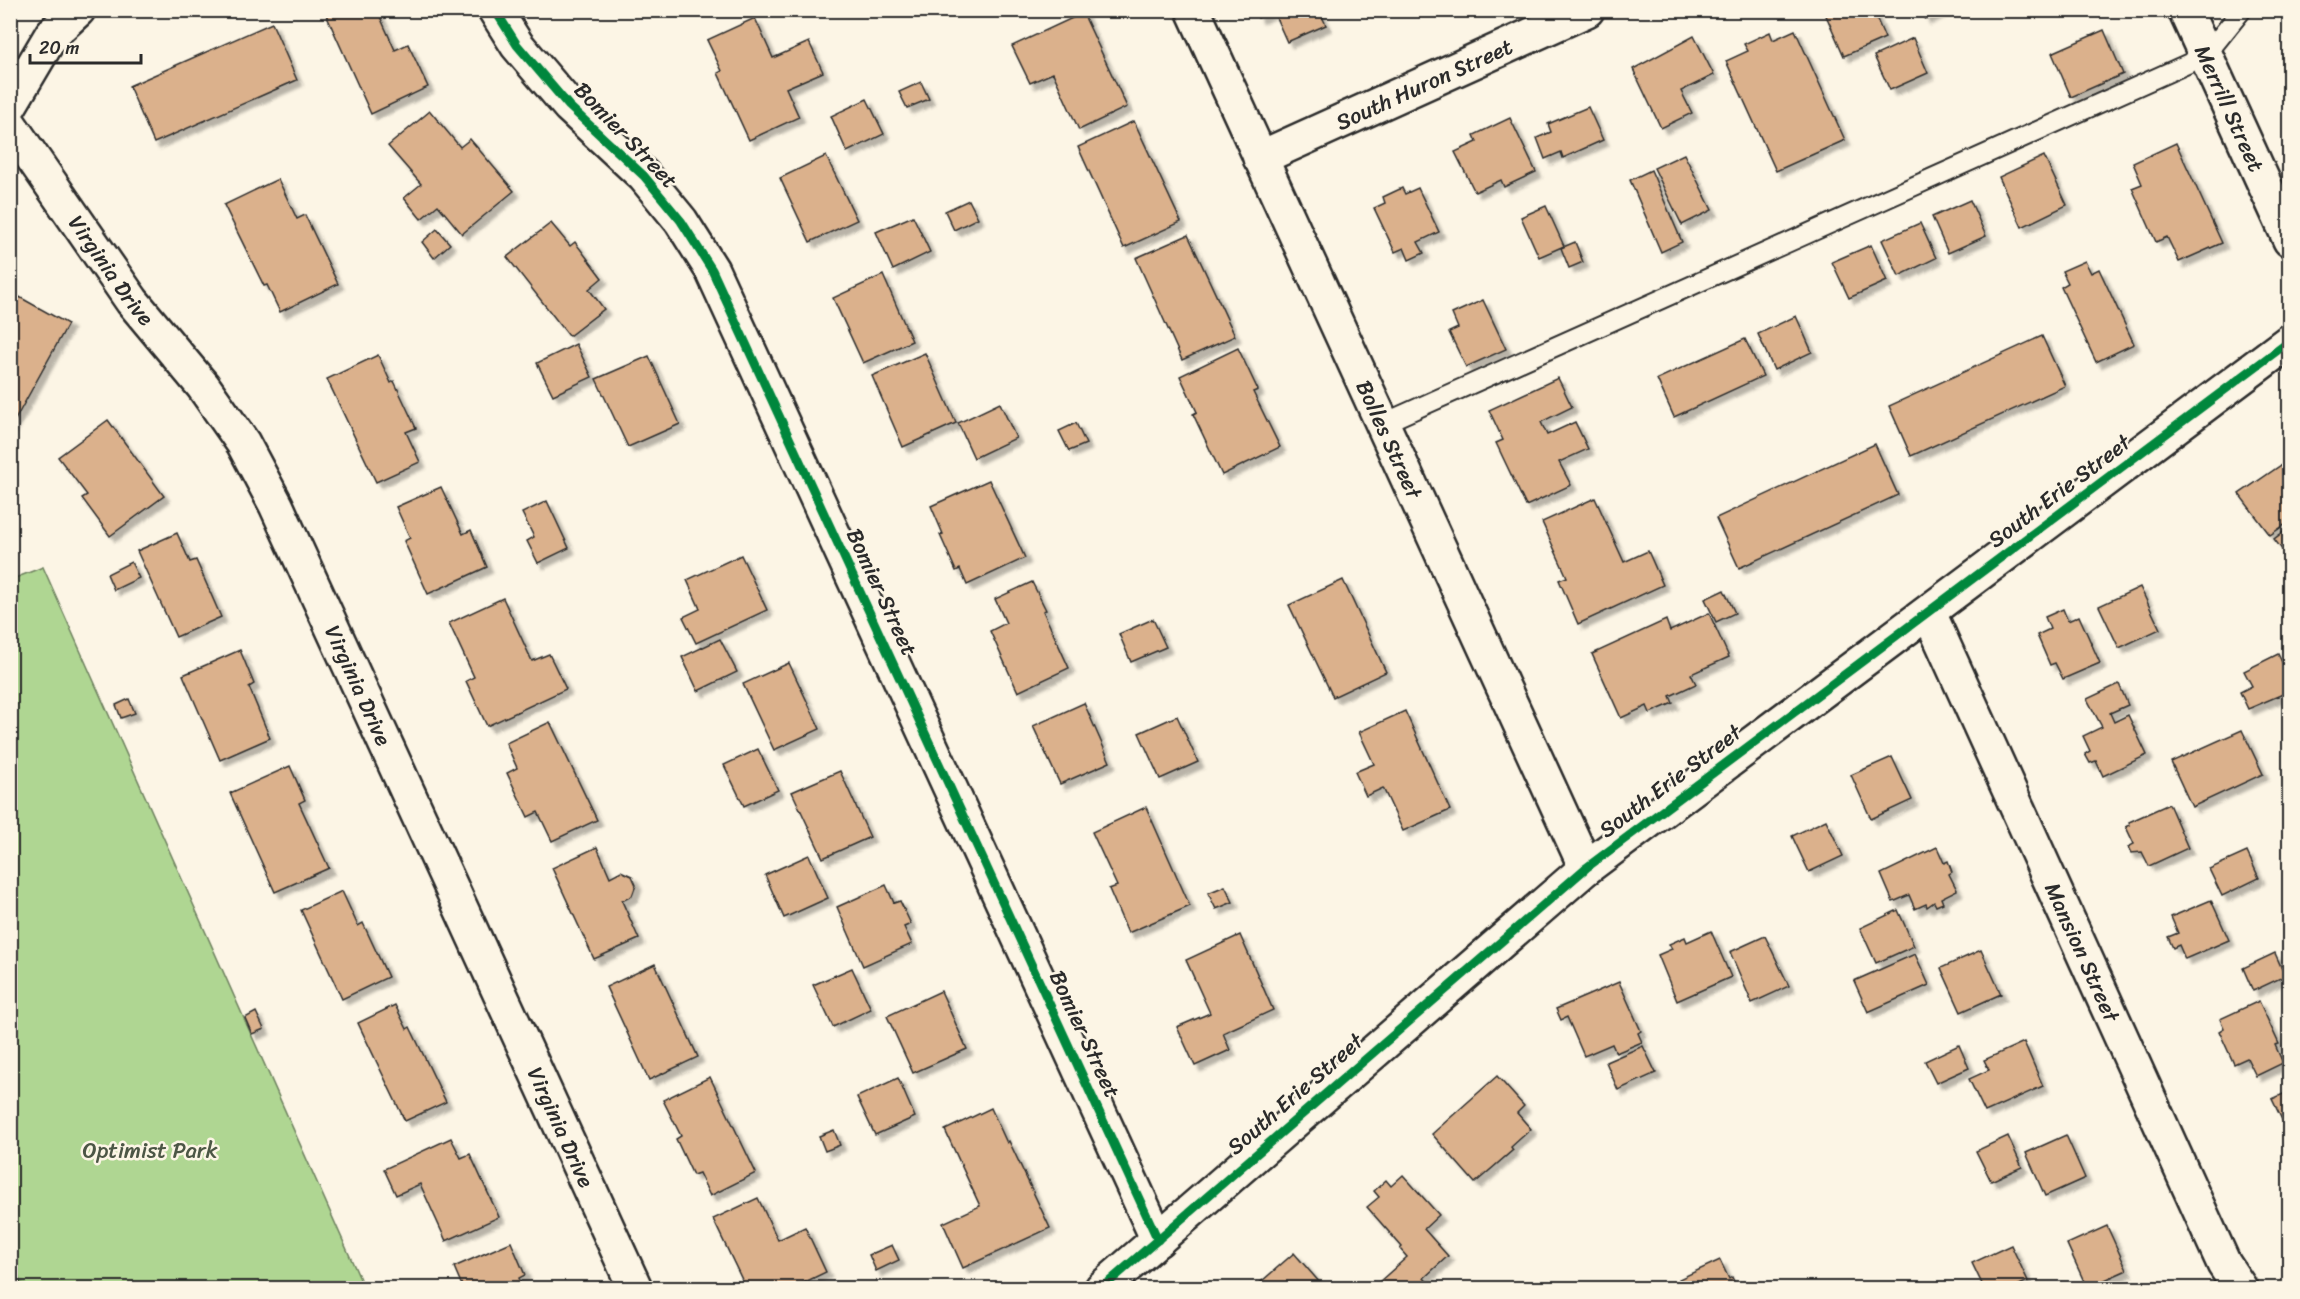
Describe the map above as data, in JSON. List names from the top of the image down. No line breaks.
{"streets":{"street":["South Huron Street","Merrill Street","Bomier Street","Virginia Drive","Bolles Street","South Erie Street","Mansion Street"]},"crossings":[["South Huron Street","Bolles Street"],["Bomier Street","South Erie Street"],["Bolles Street","South Erie Street"],["South Erie Street","Mansion Street"]],"parks":["Optimist Park"],"scale_bar":"20 m"}
